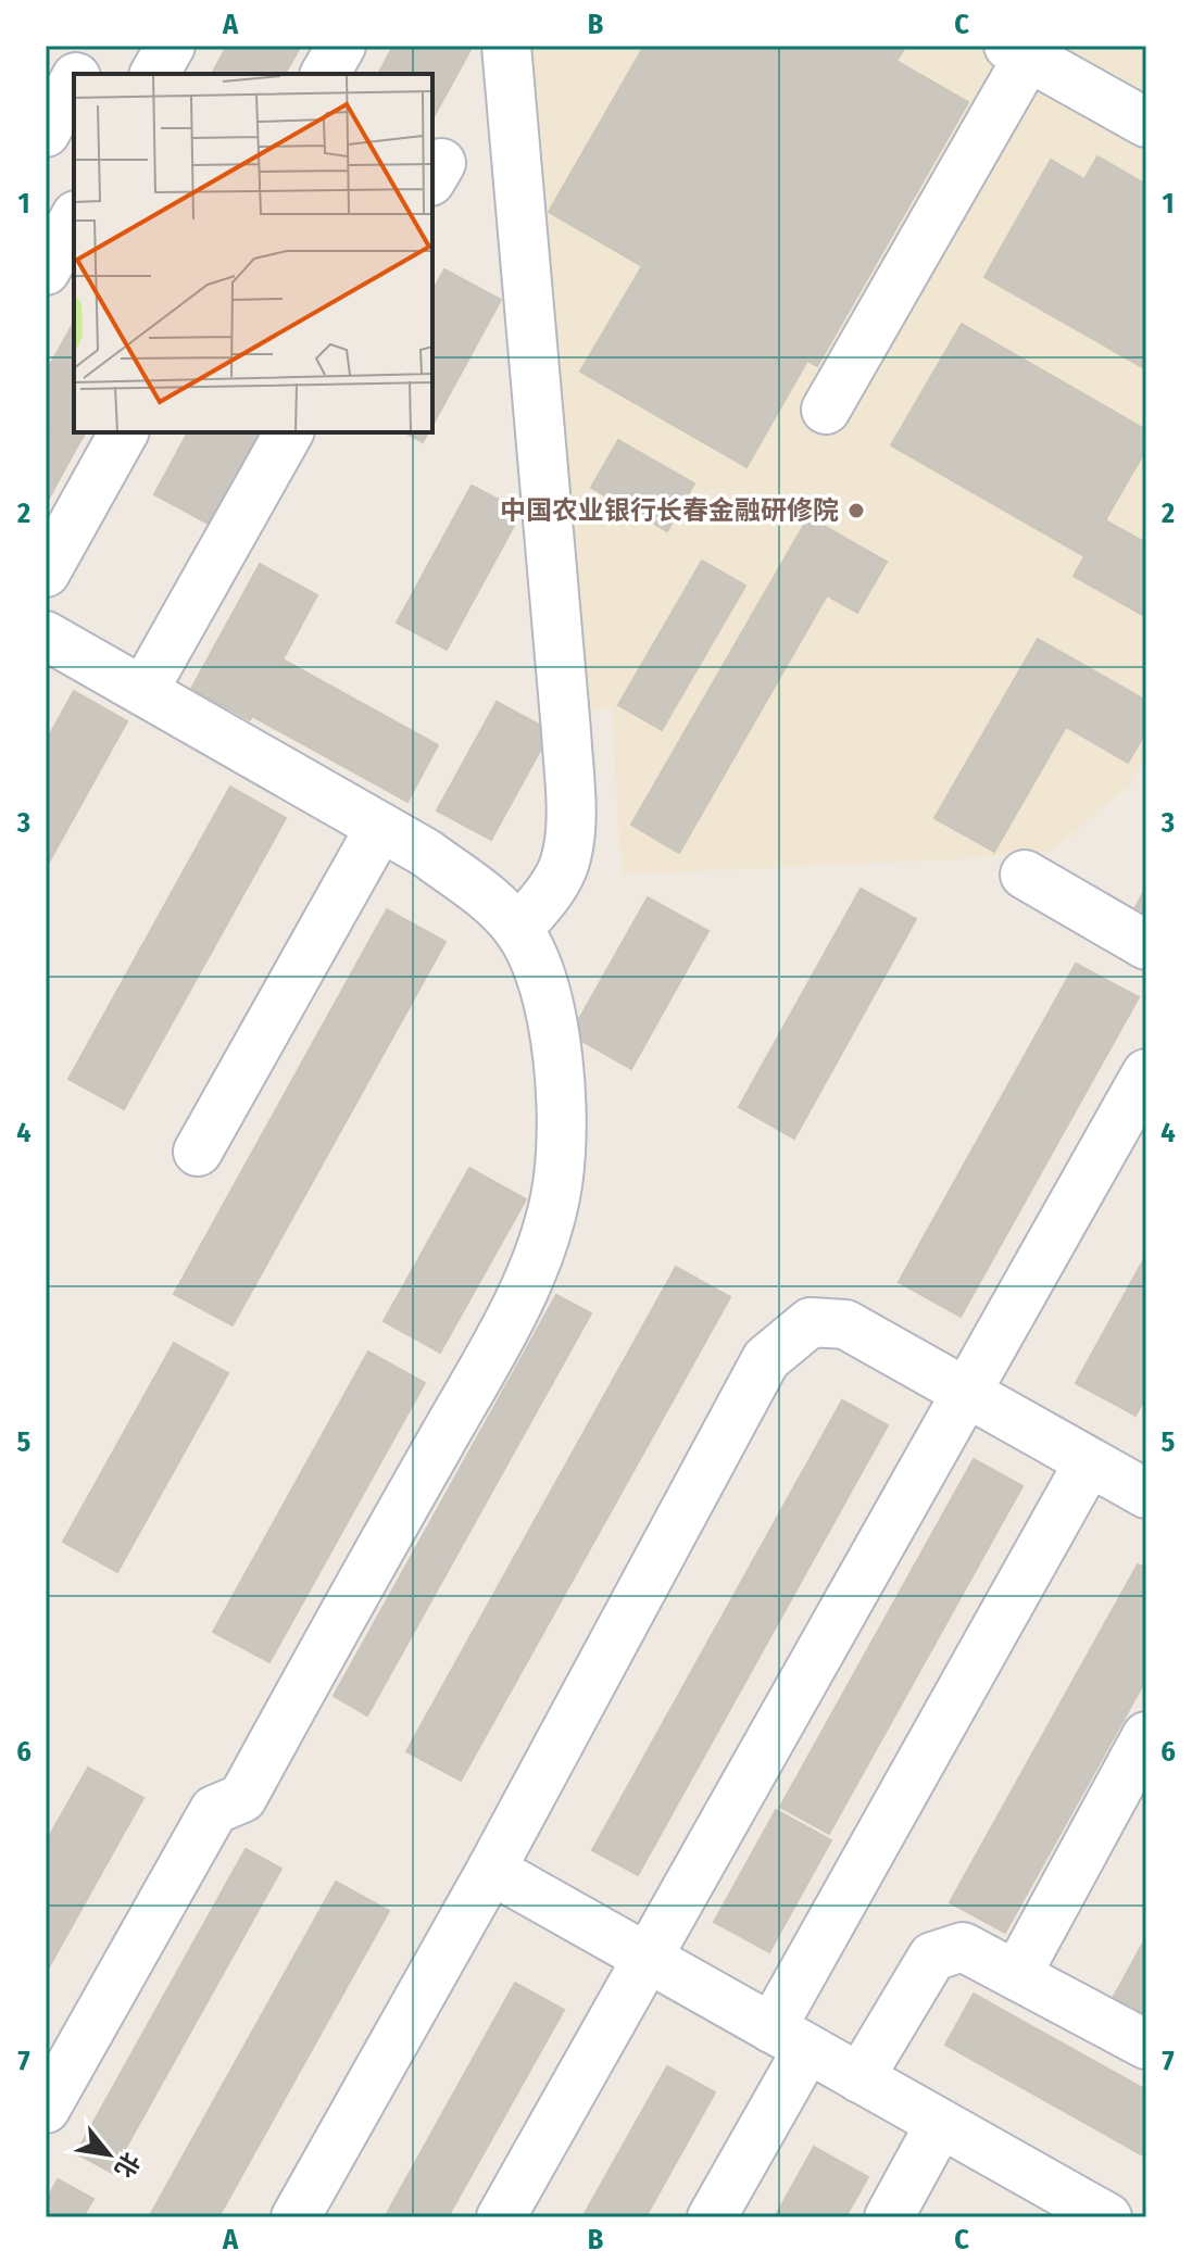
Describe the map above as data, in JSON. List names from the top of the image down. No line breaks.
{"places":["中国农业银行长春金融研修院"],"north":"bottom right","grid":{"columns":["A","B","C"],"rows":["1","2","3","4","5","6","7"]}}
